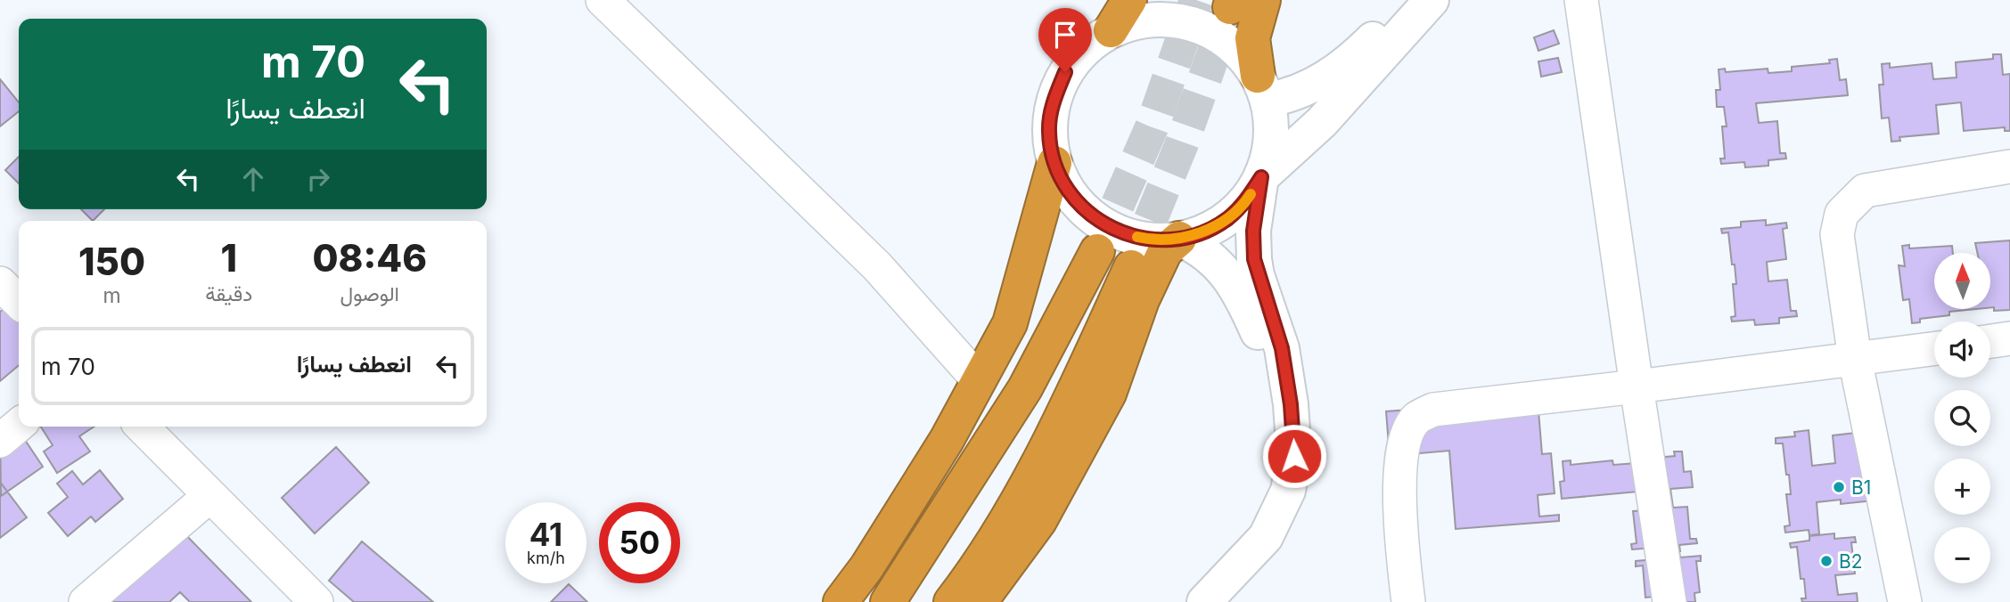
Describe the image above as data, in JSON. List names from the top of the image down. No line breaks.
{"places":["B1","B2"],"north":"top","page":{"turn":["70 m","انعطف يسارًا"],"eta":["08:46","الوصول","1","دقيقة","150","m"],"map_buttons":["+","−"],"list":[{"name":"انعطف يسارًا","value":"70 m"}],"speed":"41 km/h","limit":"50"}}
